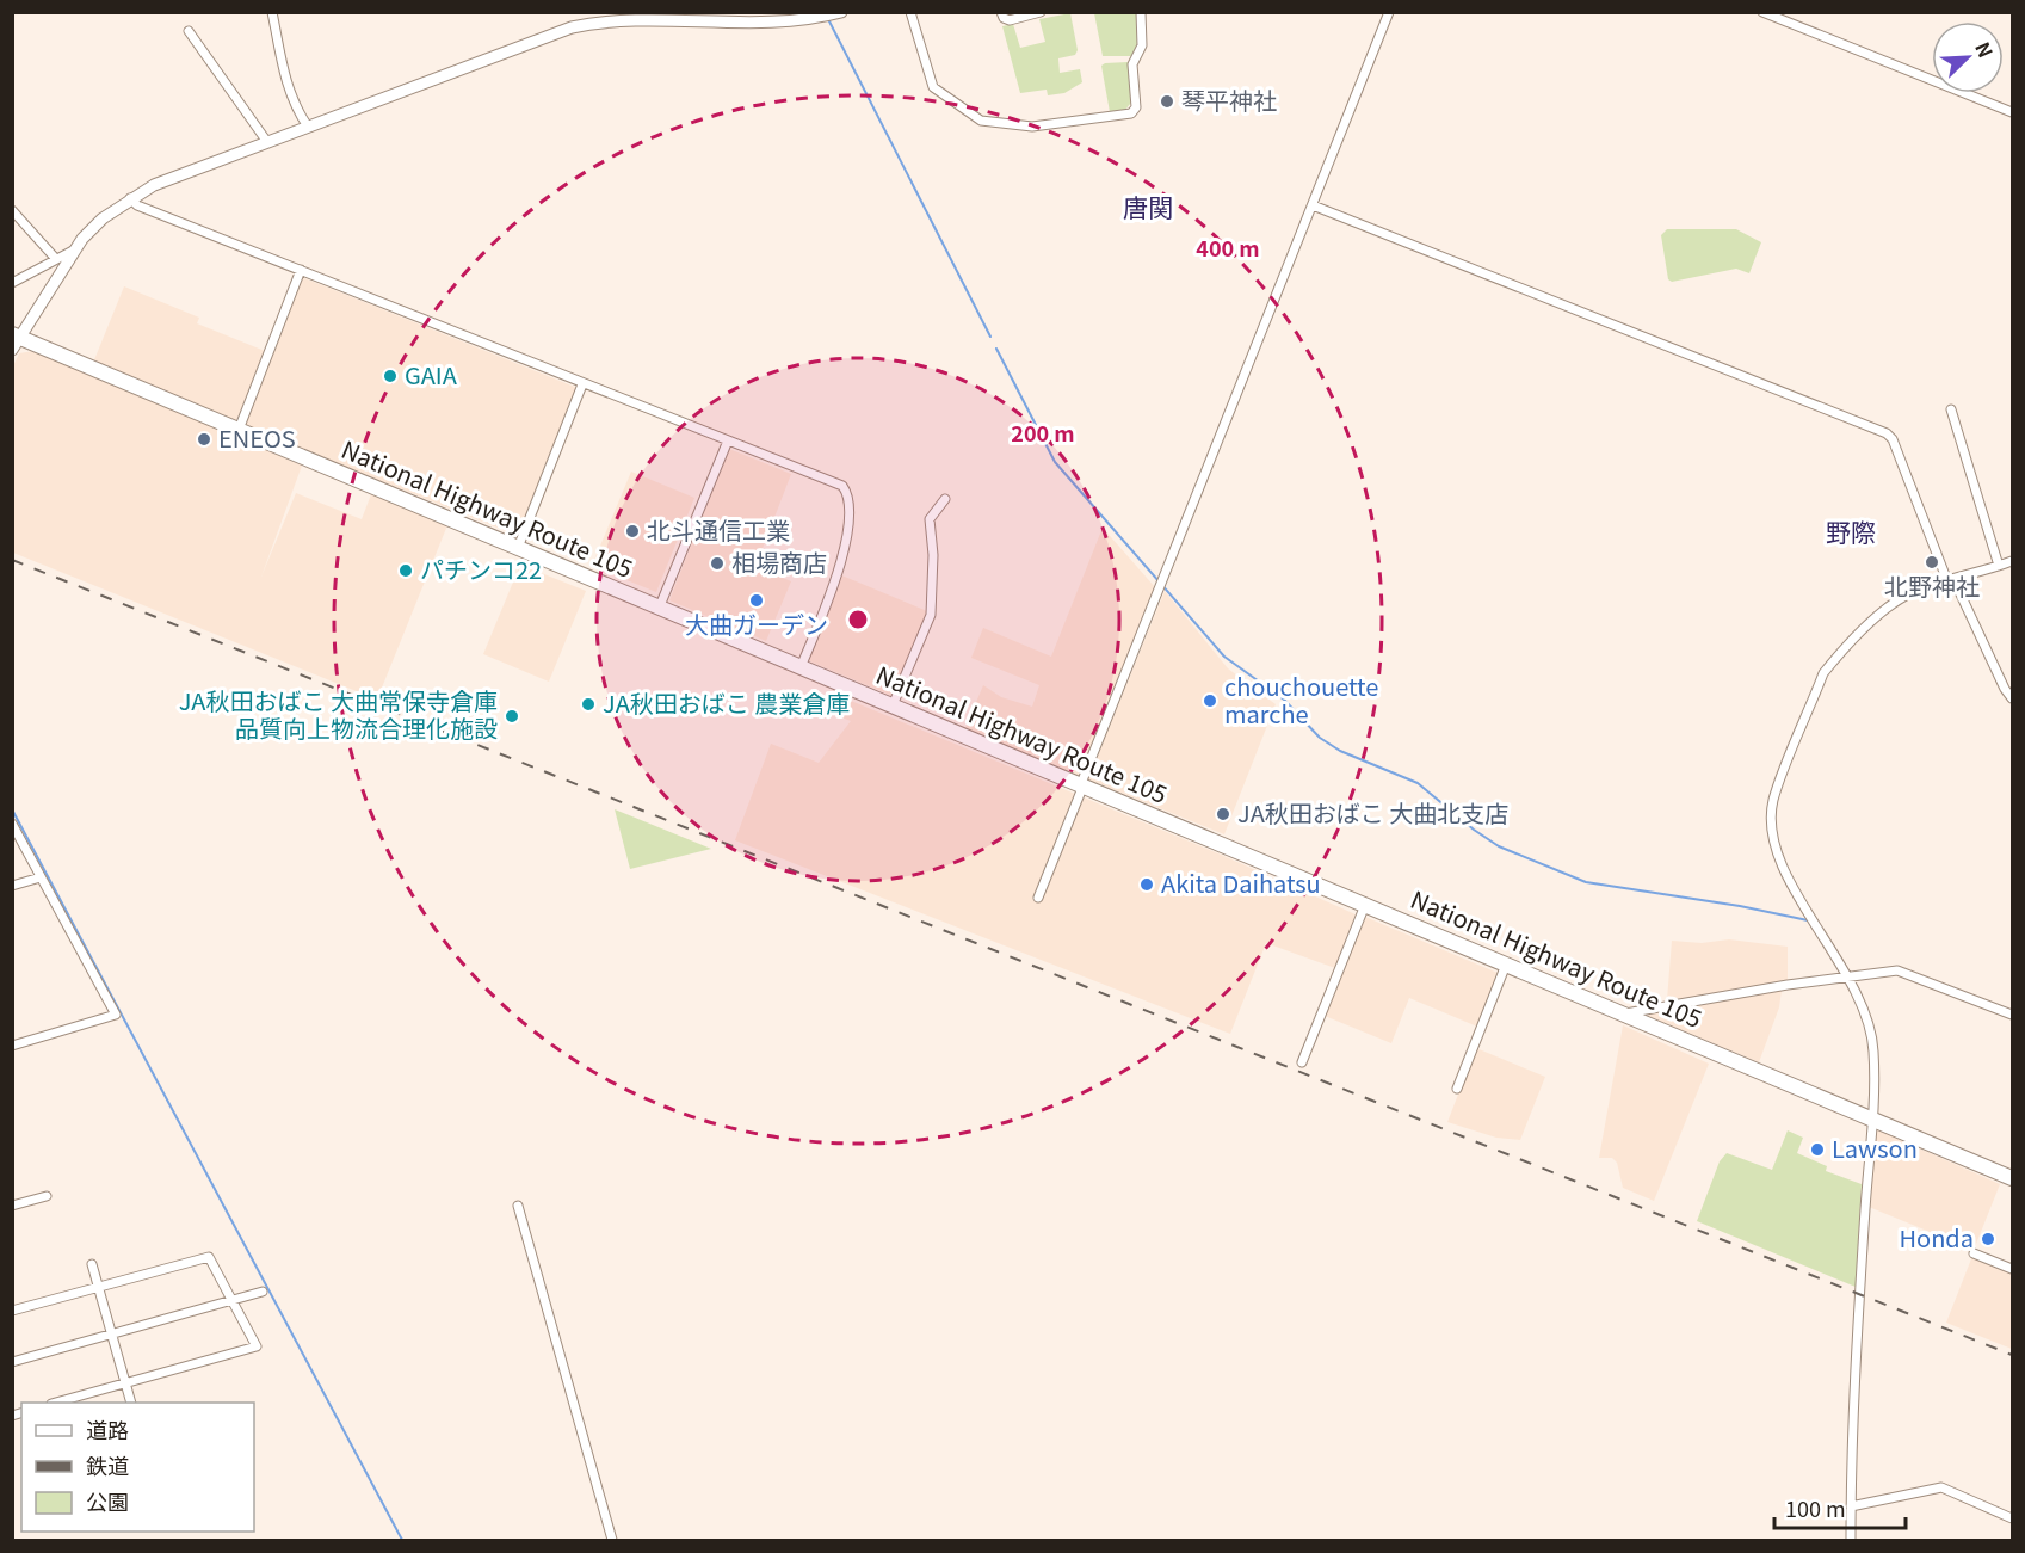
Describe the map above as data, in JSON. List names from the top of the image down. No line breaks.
{"streets":{"highway":["National Highway Route 105"]},"districts":["唐関","野際"],"places":["琴平神社","GAIA","ENEOS","北斗通信工業","北野神社","相場商店","パチンコ22","大曲ガーデン","chouchouette marche","JA秋田おばこ 農業倉庫","JA秋田おばこ 大曲常保寺倉庫 品質向上物流合理化施設","JA秋田おばこ 大曲北支店","Akita Daihatsu","Lawson","Honda"],"legend":["道路","鉄道","公園"],"scale_bar":"100 m","north":"top right","rings":["400 m","200 m"]}
